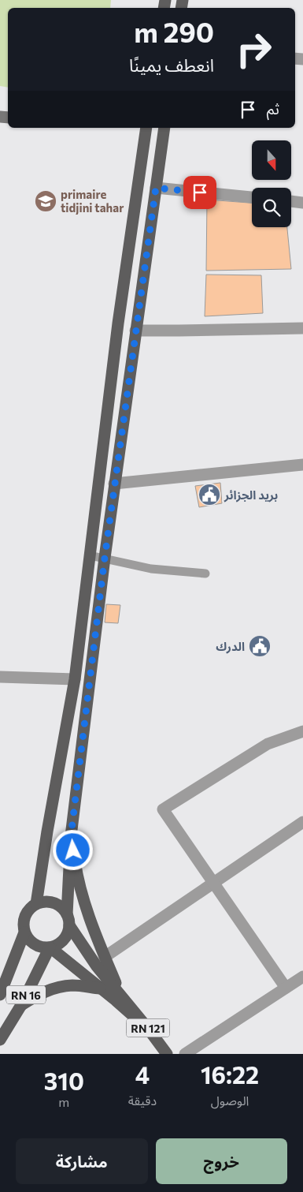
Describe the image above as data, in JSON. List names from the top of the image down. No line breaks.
{"streets":{"main road":["RN 16","RN 121"]},"crossings":[["RN 16","RN 121"]],"places":{"school or university":["primaire tidjini tahar"],"public building":["بريد الجزائر","الدرك"]},"north":"bottom","page":{"turn":["290 m","انعطف يمينًا"],"then":"ثم","eta":["16:22","الوصول","4","دقيقة","310","m"],"buttons":["خروج","مشاركة"]}}
